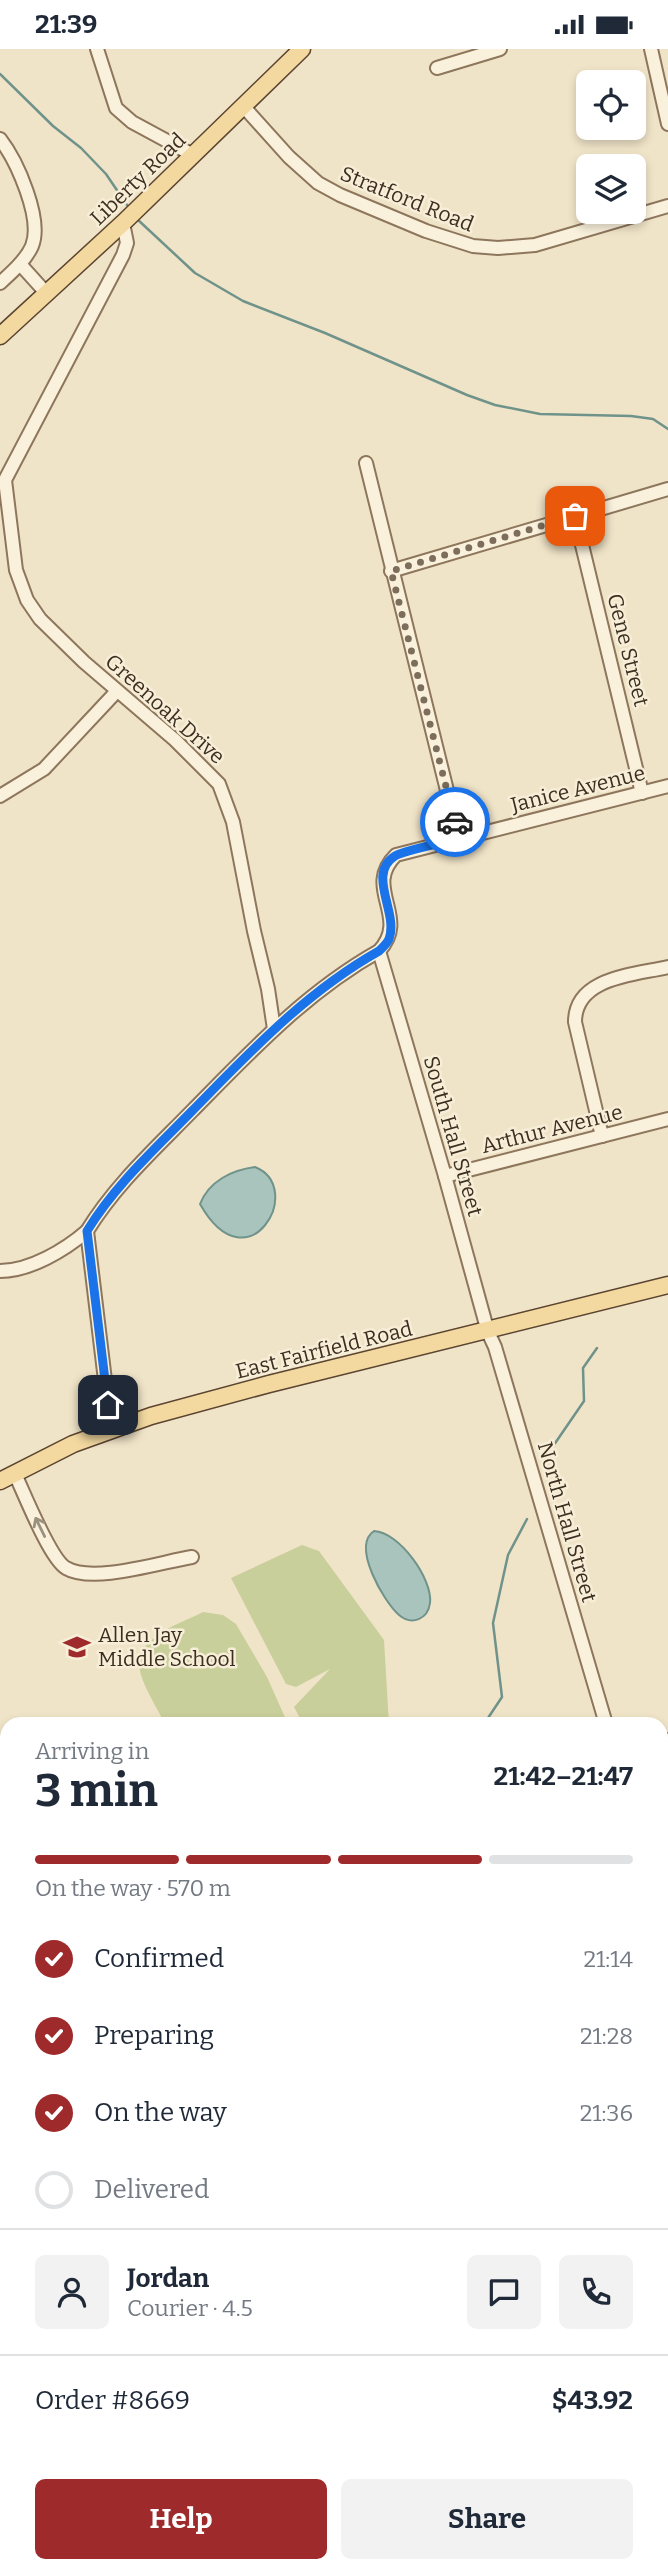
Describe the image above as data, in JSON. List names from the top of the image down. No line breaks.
{"streets":{"main road":["Liberty Road","East Fairfield Road"],"street":["Stratford Road","Gene Street","Greenoak Drive","Janice Avenue","Arthur Avenue","South Hall Street","North Hall Street"]},"crossings":[["Liberty Road","Stratford Road"],["Liberty Road","Greenoak Drive"],["Gene Street","Janice Avenue"],["Janice Avenue","South Hall Street"],["Arthur Avenue","South Hall Street"],["South Hall Street","East Fairfield Road"],["South Hall Street","North Hall Street"],["East Fairfield Road","North Hall Street"]],"places":{"school or university":["Allen Jay Middle School"]},"page":{"status":"21:39","heading":["3 min","Arriving in","21:42–21:47"],"panel":["Jordan","Courier · 4.5","Order #8669","$43.92"],"bar":"On the way · 570 m","list":[["Confirmed","21:14"],["Preparing","21:28"],["On the way","21:36"],"Delivered"],"buttons":["Help","Share"]}}
